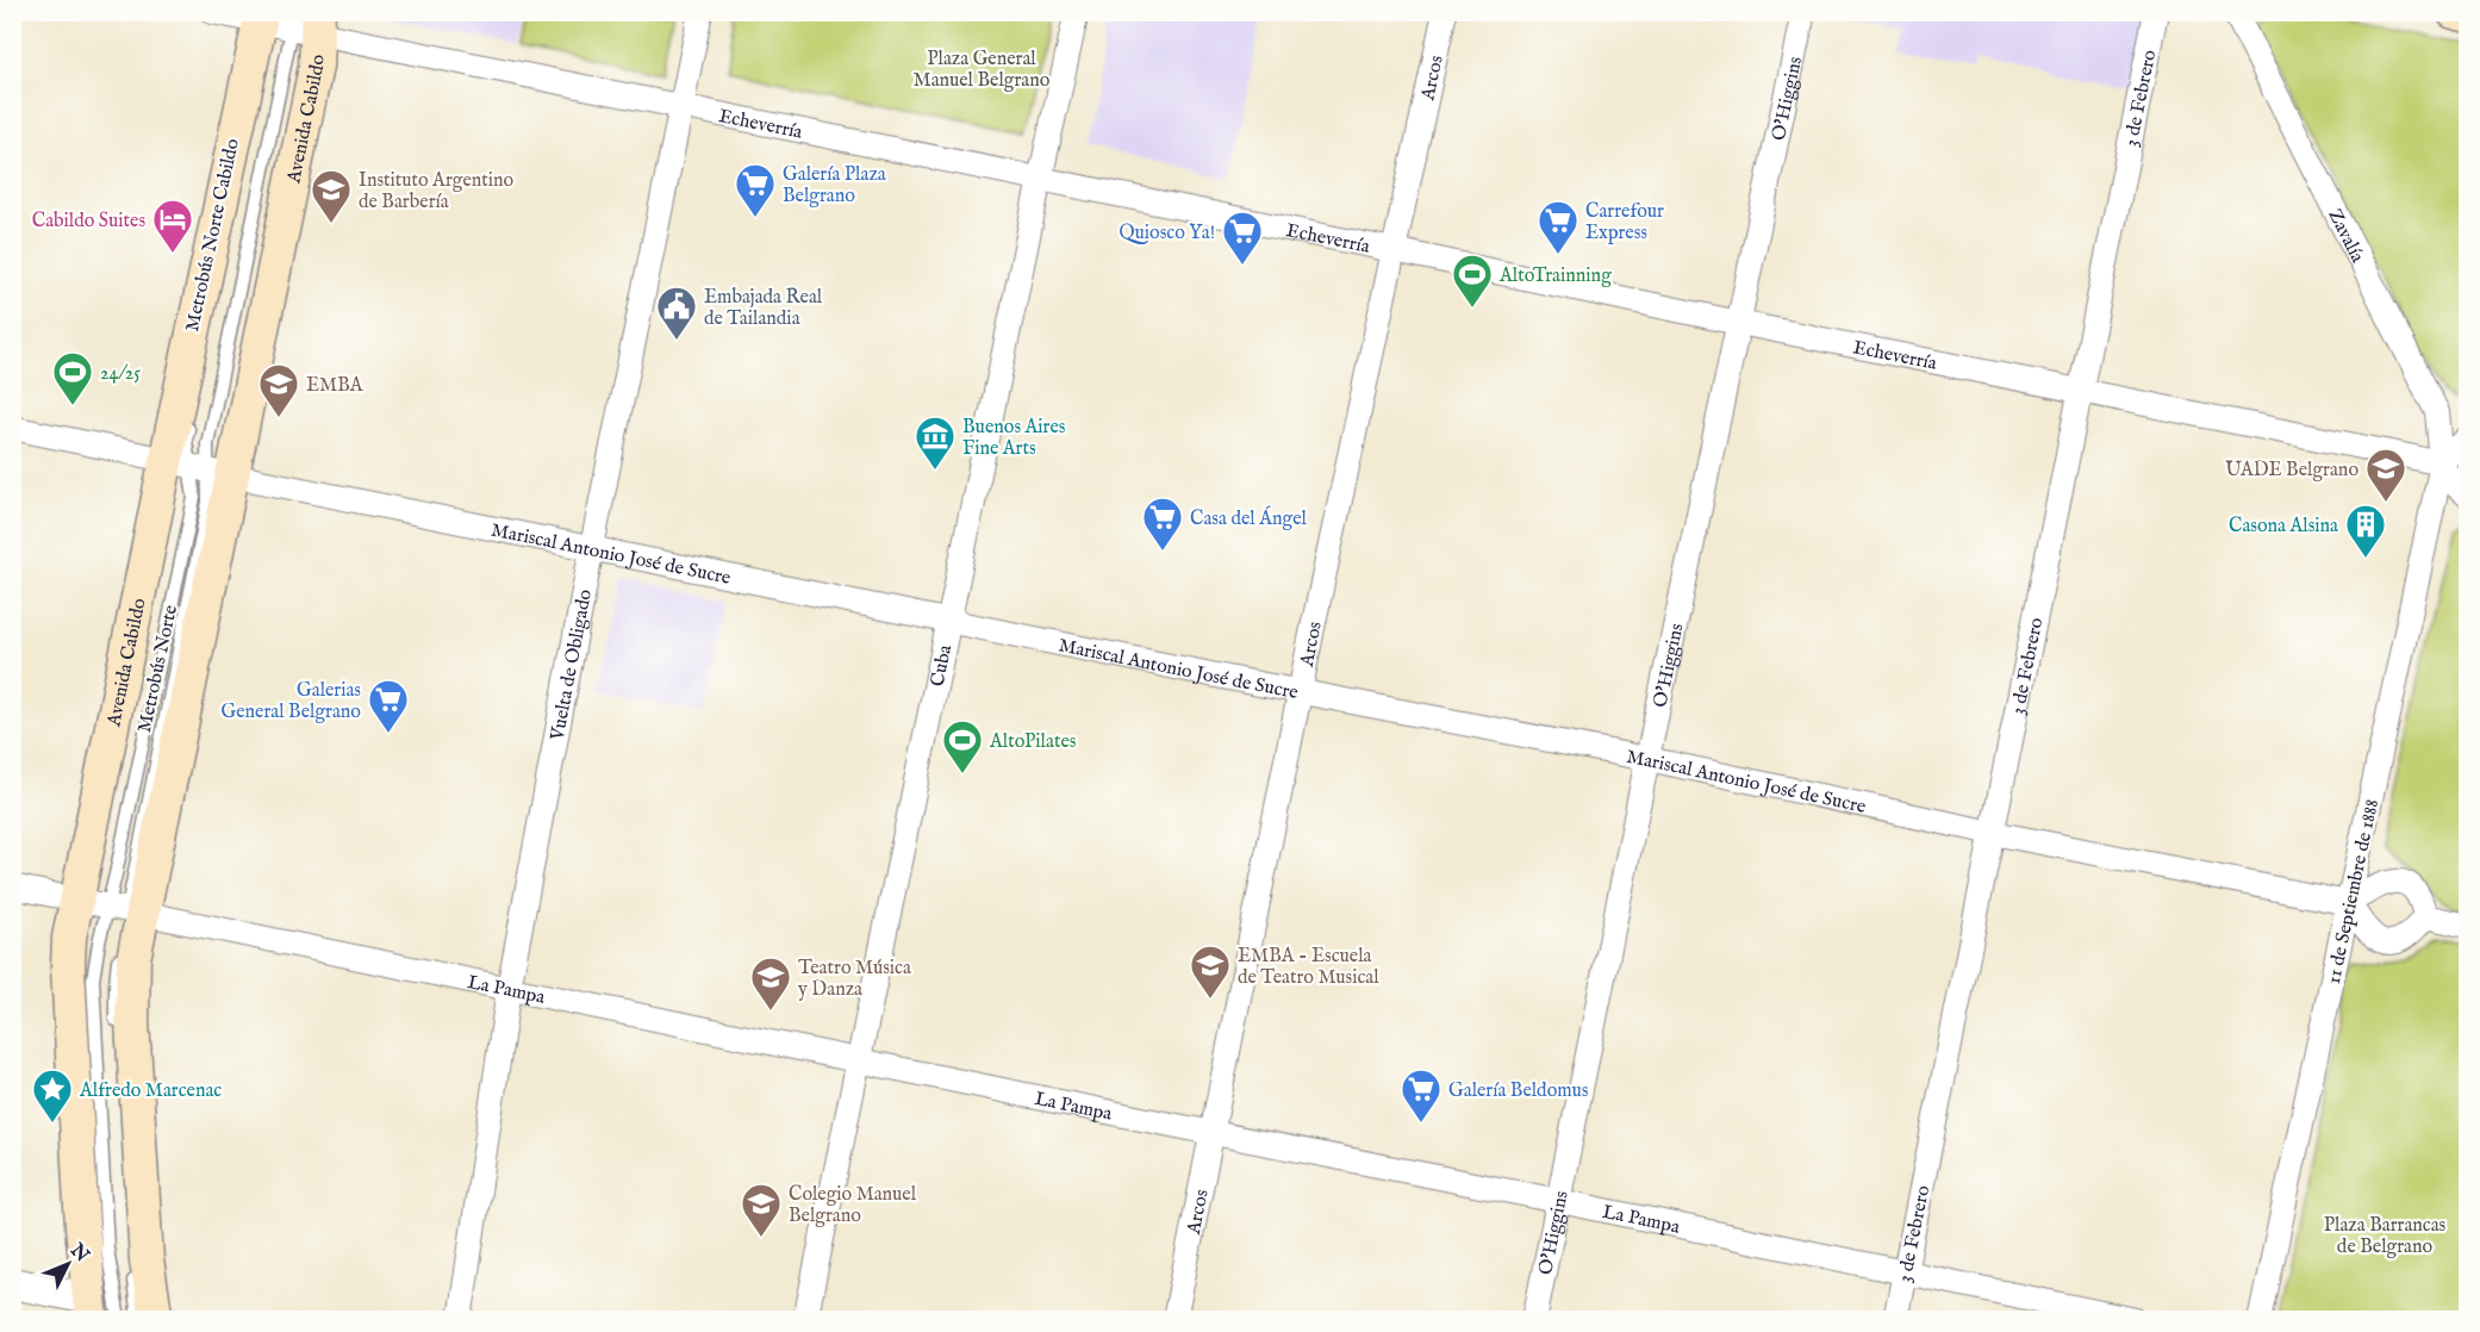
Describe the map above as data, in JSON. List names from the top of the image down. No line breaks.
{"streets":{"main road":["Avenida Cabildo"],"street":["Arcos","O'Higgins","3 de Febrero","Echeverría","Zavalía","Mariscal Antonio José de Sucre","Vuelta de Obligado","Cuba","11 de Septiembre de 1888","La Pampa"]},"crossings":[["Arcos","Echeverría"],["Arcos","Mariscal Antonio José de Sucre"],["Arcos","La Pampa"],["O'Higgins","Echeverría"],["O'Higgins","Mariscal Antonio José de Sucre"],["O'Higgins","La Pampa"],["3 de Febrero","Echeverría"],["3 de Febrero","Mariscal Antonio José de Sucre"],["3 de Febrero","La Pampa"],["Avenida Cabildo","Echeverría"],["Avenida Cabildo","Mariscal Antonio José de Sucre"],["Avenida Cabildo","La Pampa"],["Echeverría","Zavalía"],["Echeverría","Vuelta de Obligado"],["Echeverría","Cuba"],["Echeverría","11 de Septiembre de 1888"],["Zavalía","11 de Septiembre de 1888"],["Mariscal Antonio José de Sucre","Vuelta de Obligado"],["Mariscal Antonio José de Sucre","Cuba"],["Mariscal Antonio José de Sucre","11 de Septiembre de 1888"],["Vuelta de Obligado","La Pampa"],["Cuba","La Pampa"]],"parks":["Plaza General Manuel Belgrano","Plaza Barrancas de Belgrano"],"places":{"supermarket":["Galería Plaza Belgrano","Carrefour Express","Quiosco Ya!","Casa del Ángel","Galerias General Belgrano","Galería Beldomus"],"school or university":["Instituto Argentino de Barbería","EMBA","UADE Belgrano","EMBA - Escuela de Teatro Musical","Teatro Música y Danza","Colegio Manuel Belgrano"],"hotel":["Cabildo Suites"],"sports":["AltoTrainning","24/25","AltoPilates"],"public building":["Embajada Real de Tailandia"],"museum":["Buenos Aires Fine Arts"],"building":["Casona Alsina"],"place":["Alfredo Marcenac"]},"north":"top right"}
